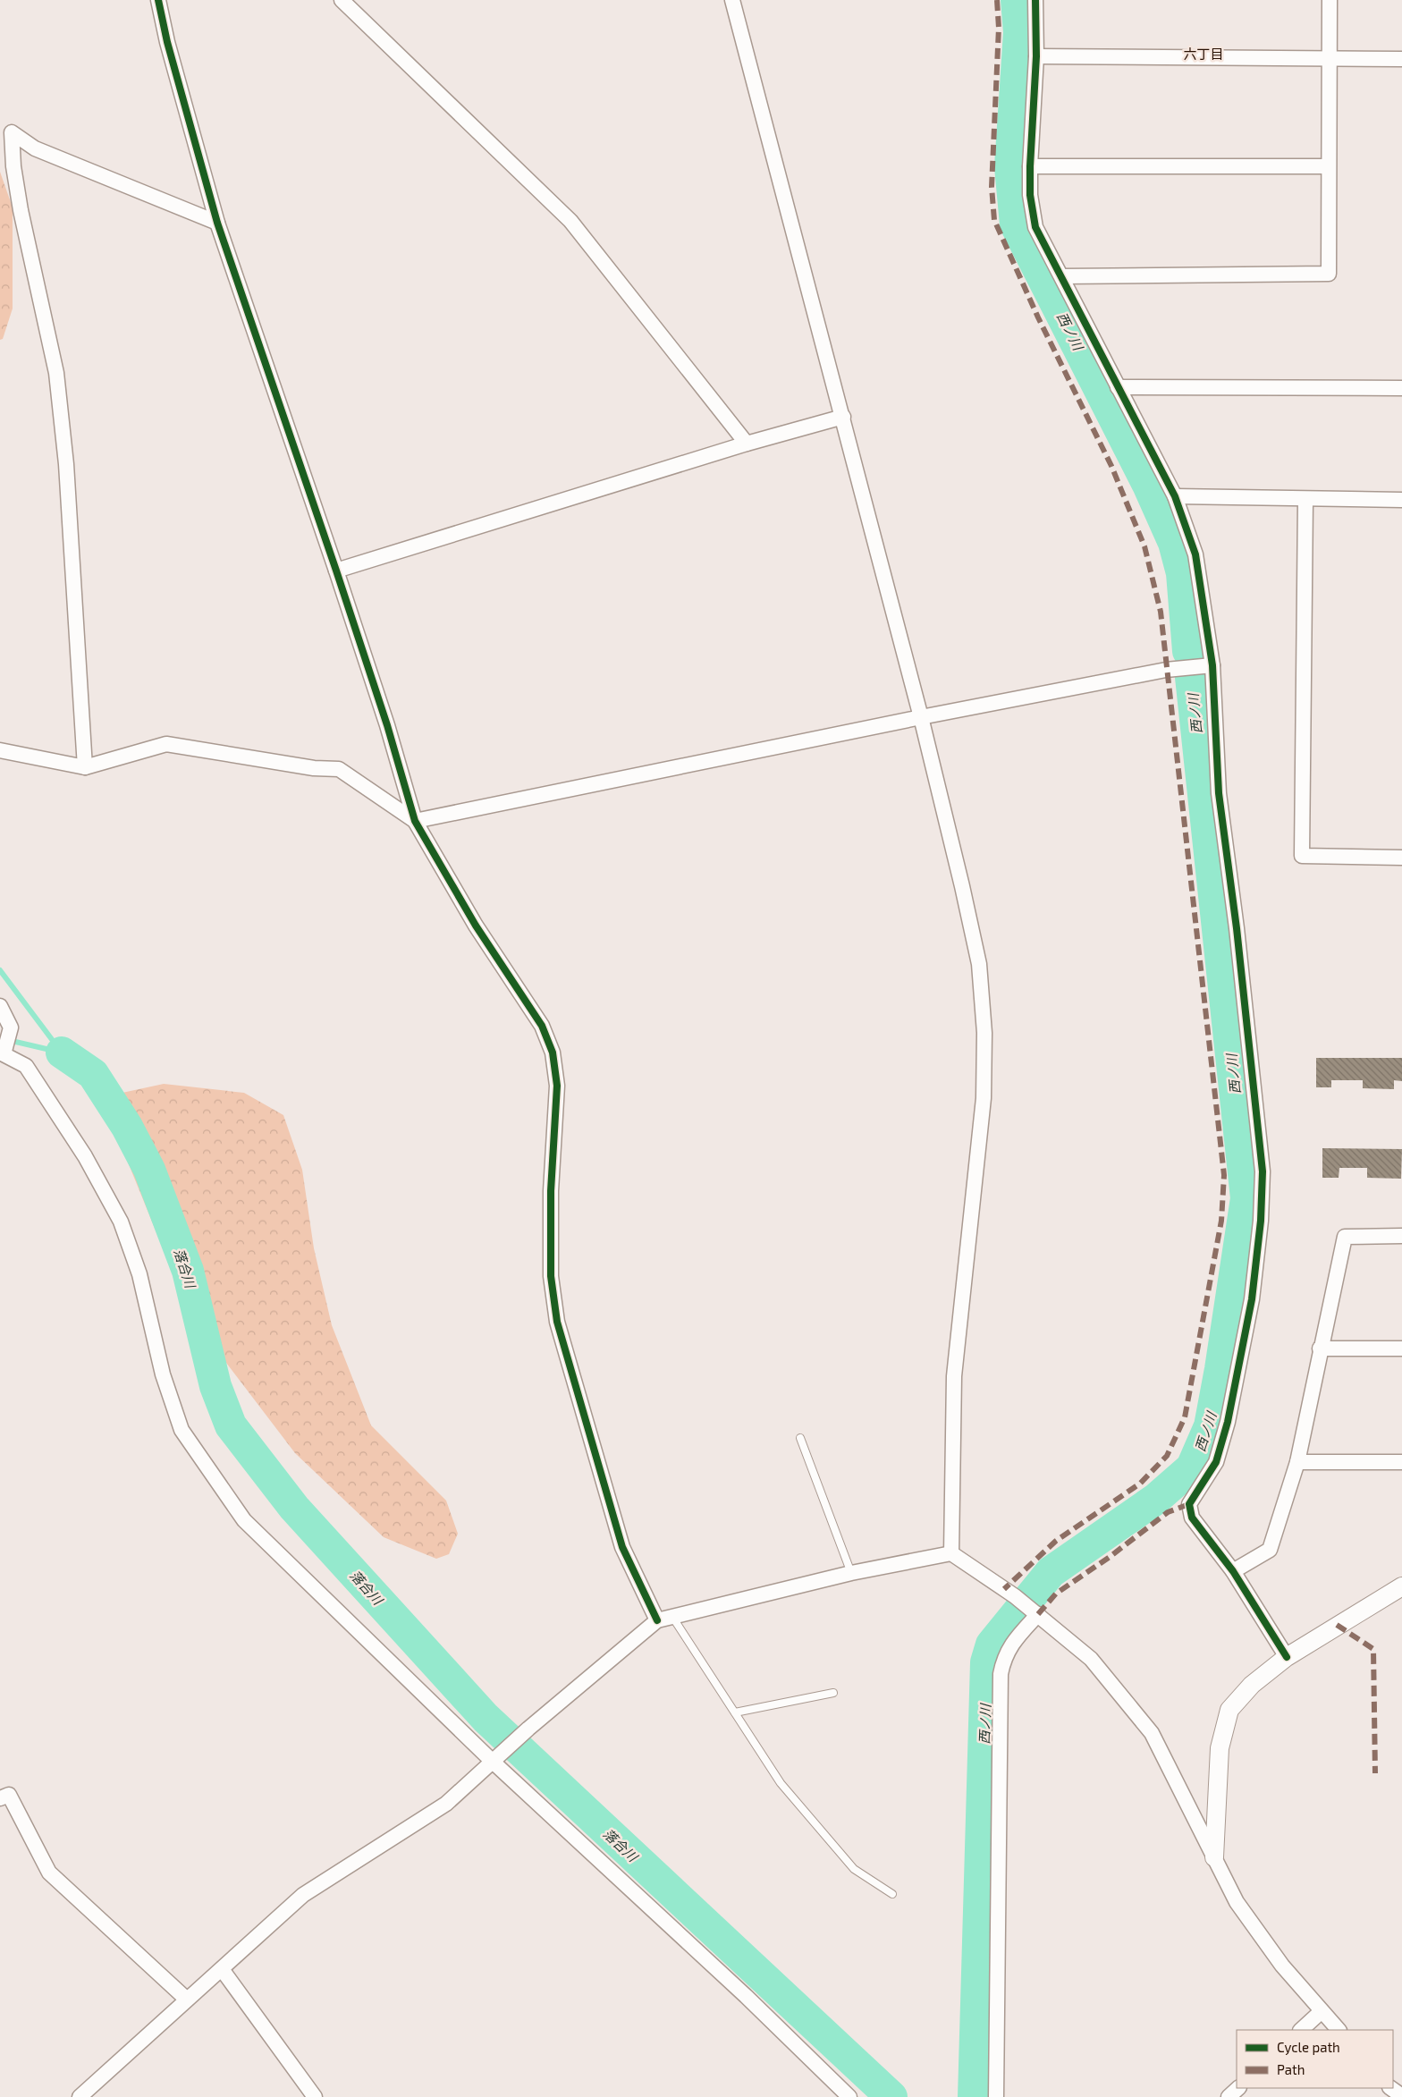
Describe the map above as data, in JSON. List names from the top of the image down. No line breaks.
{"districts":["六丁目"],"water":["西ノ川","落合川"],"legend":["Cycle path","Path"]}
